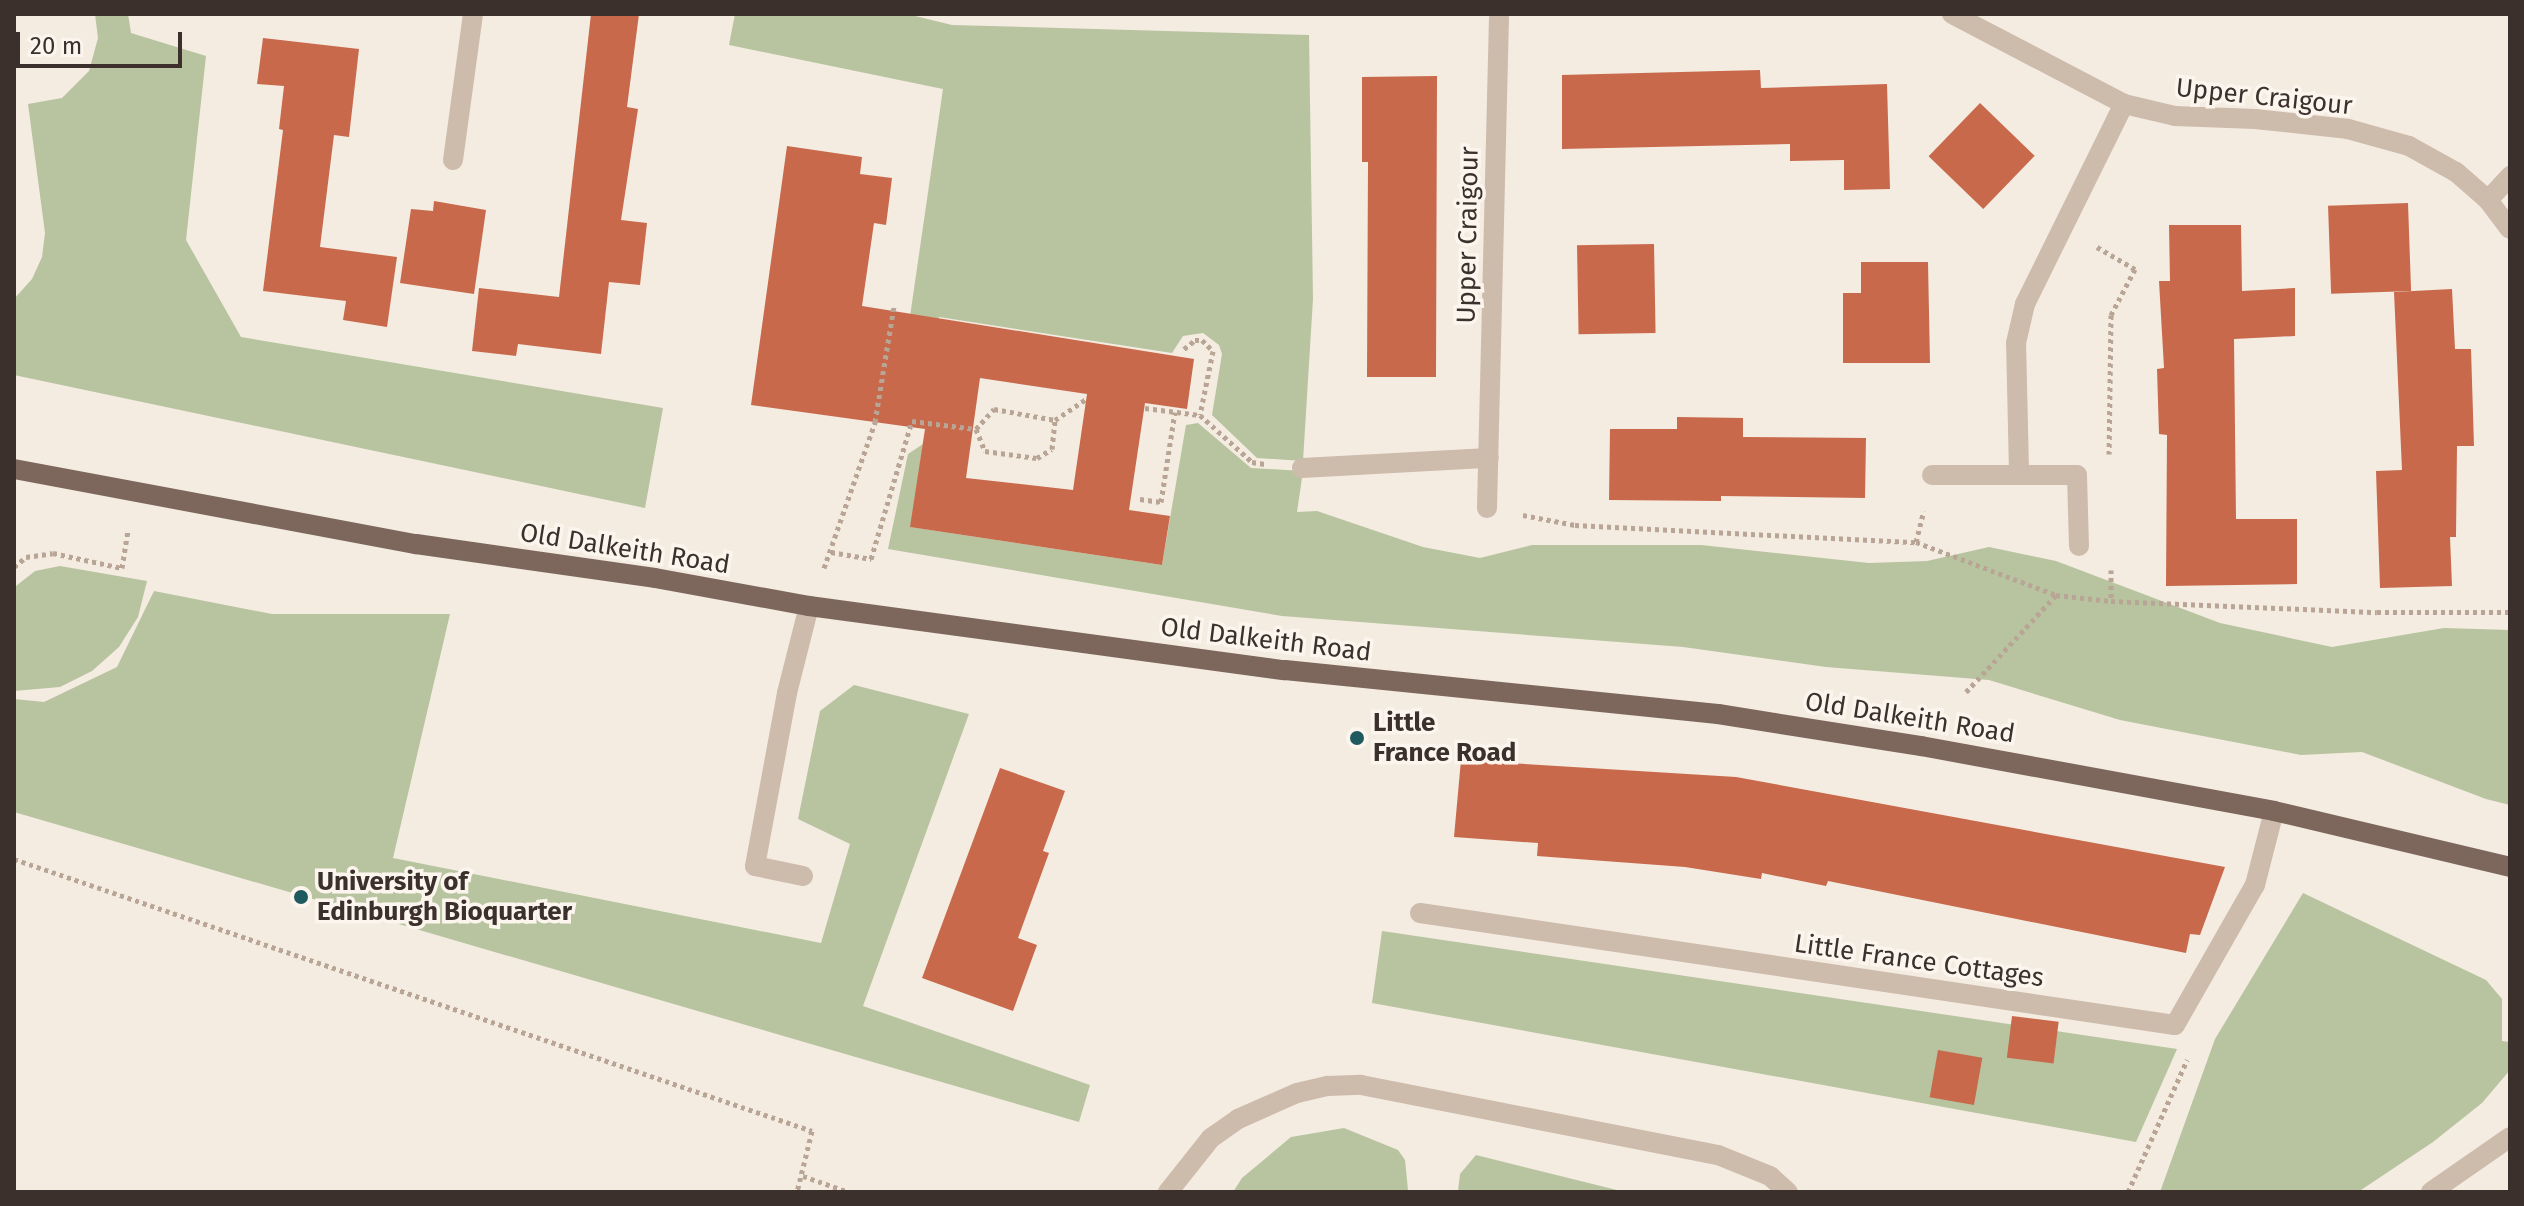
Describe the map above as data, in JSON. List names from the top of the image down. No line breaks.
{"streets":{"main road":["Old Dalkeith Road"],"street":["Upper Craigour","Little France Cottages"]},"places":["Little France Road","University of Edinburgh Bioquarter"],"scale_bar":"20 m"}
